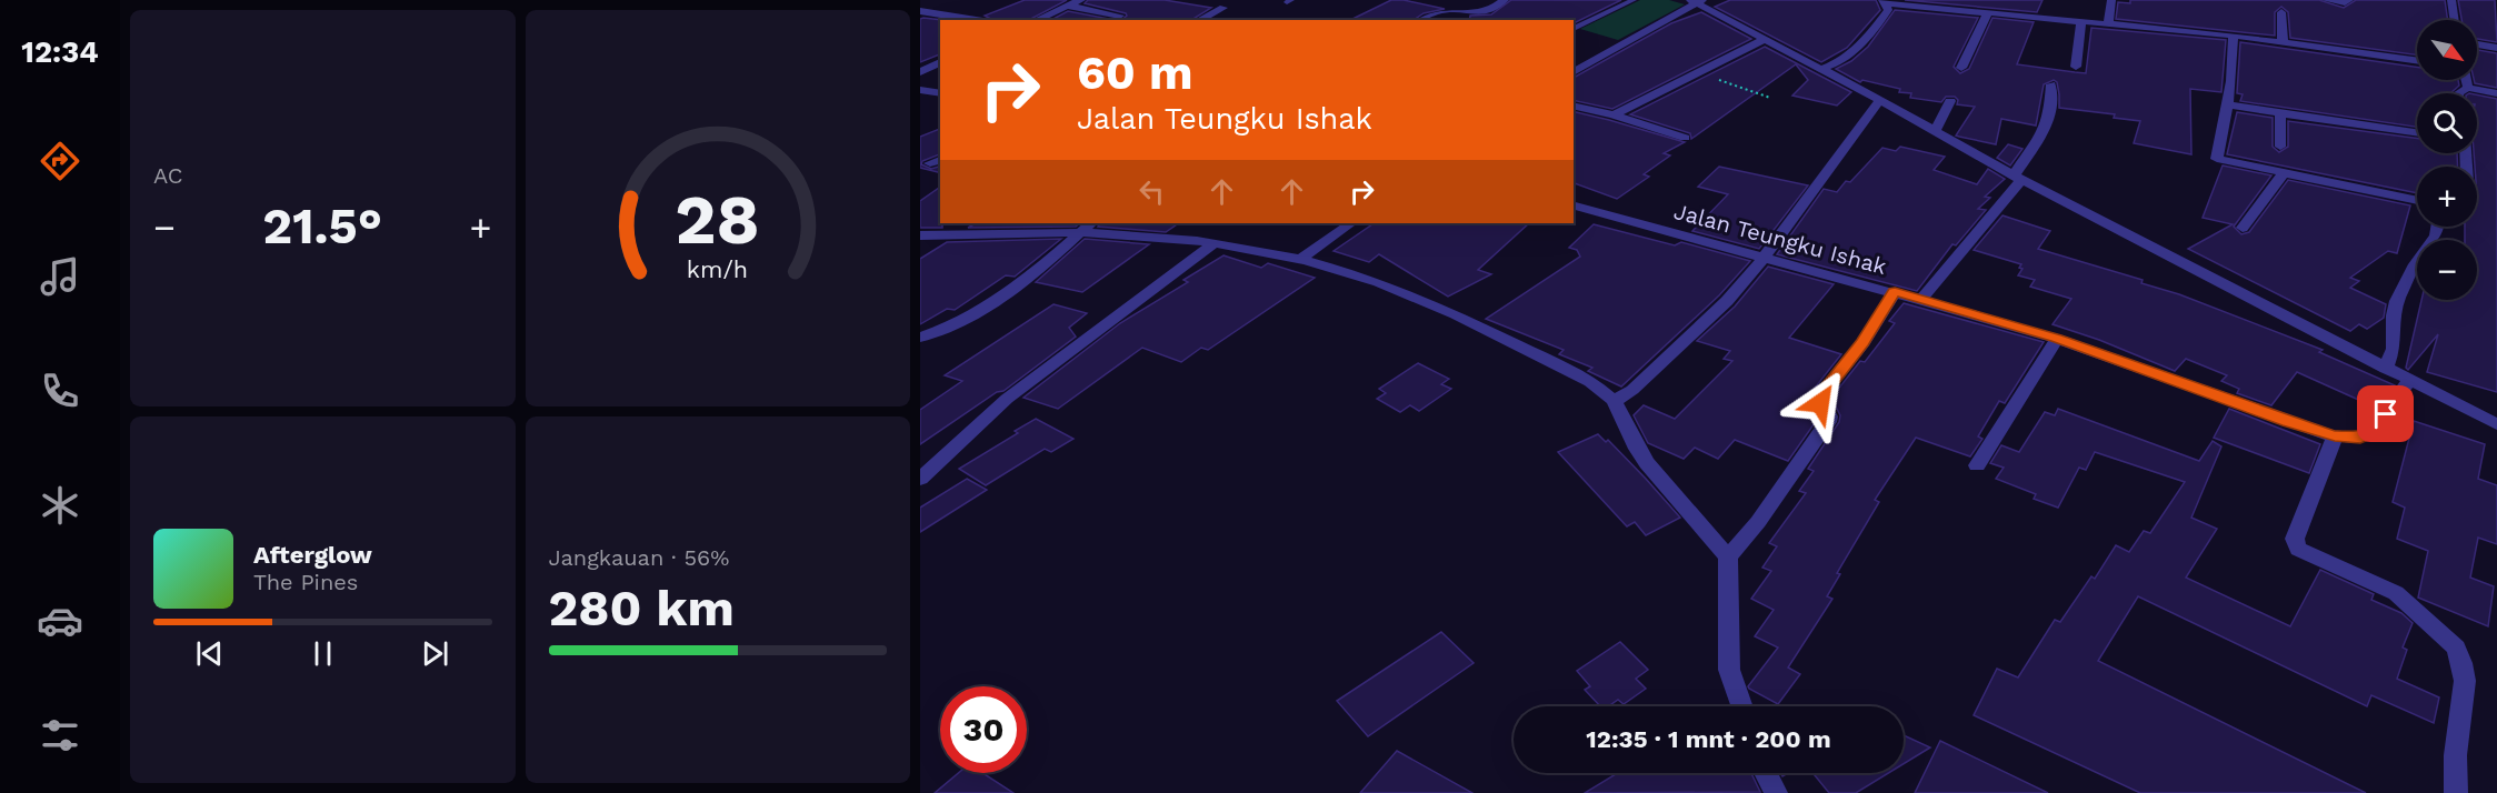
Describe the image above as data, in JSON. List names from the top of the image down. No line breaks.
{"streets":{"street":["Jalan Teungku Ishak"]},"north":"bottom right","page":{"tabs":"12:34","tile":["AC",["Jangkauan · 56%","280 km"]],"map_buttons":["+","−"],"turn":["60 m","Jalan Teungku Ishak"],"heat":["−","21.5°","+"],"song":["Afterglow","The Pines"],"limit":"30","trip":"12:35 · 1 mnt · 200 m","gauge":["28","km/h"]}}
